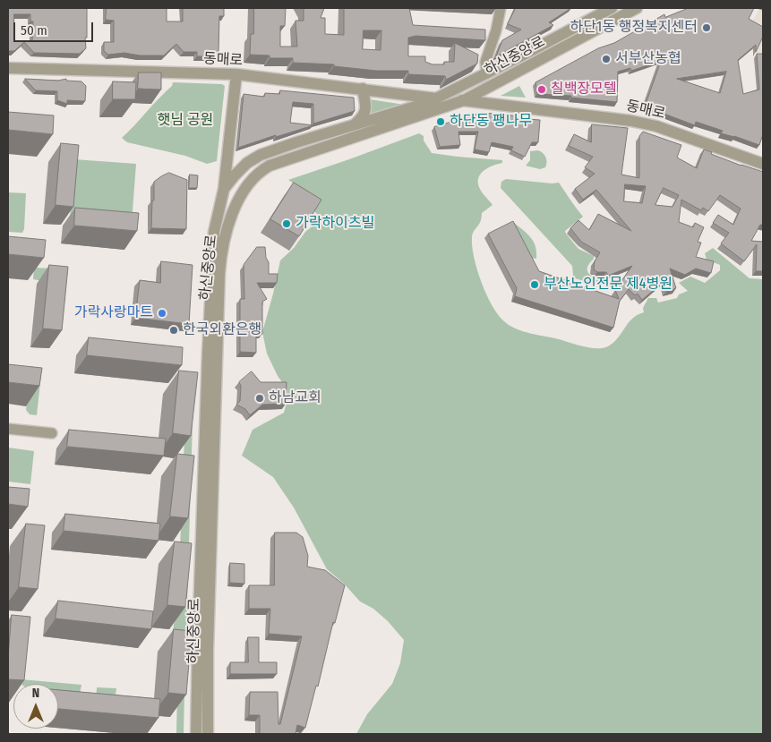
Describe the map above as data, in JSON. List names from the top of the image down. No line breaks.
{"streets":{"street":["하신중앙로","동매로"]},"crossings":[["하신중앙로","동매로"]],"parks":["햇님 공원"],"places":["하단1동 행정복지센터","서부산농협","칠백장모텔","하단동 팽나무","가락하이츠빌","부산노인전문 제4병원","가락사랑마트","한국외환은행","하남교회"],"scale_bar":"50 m","north":"top"}
